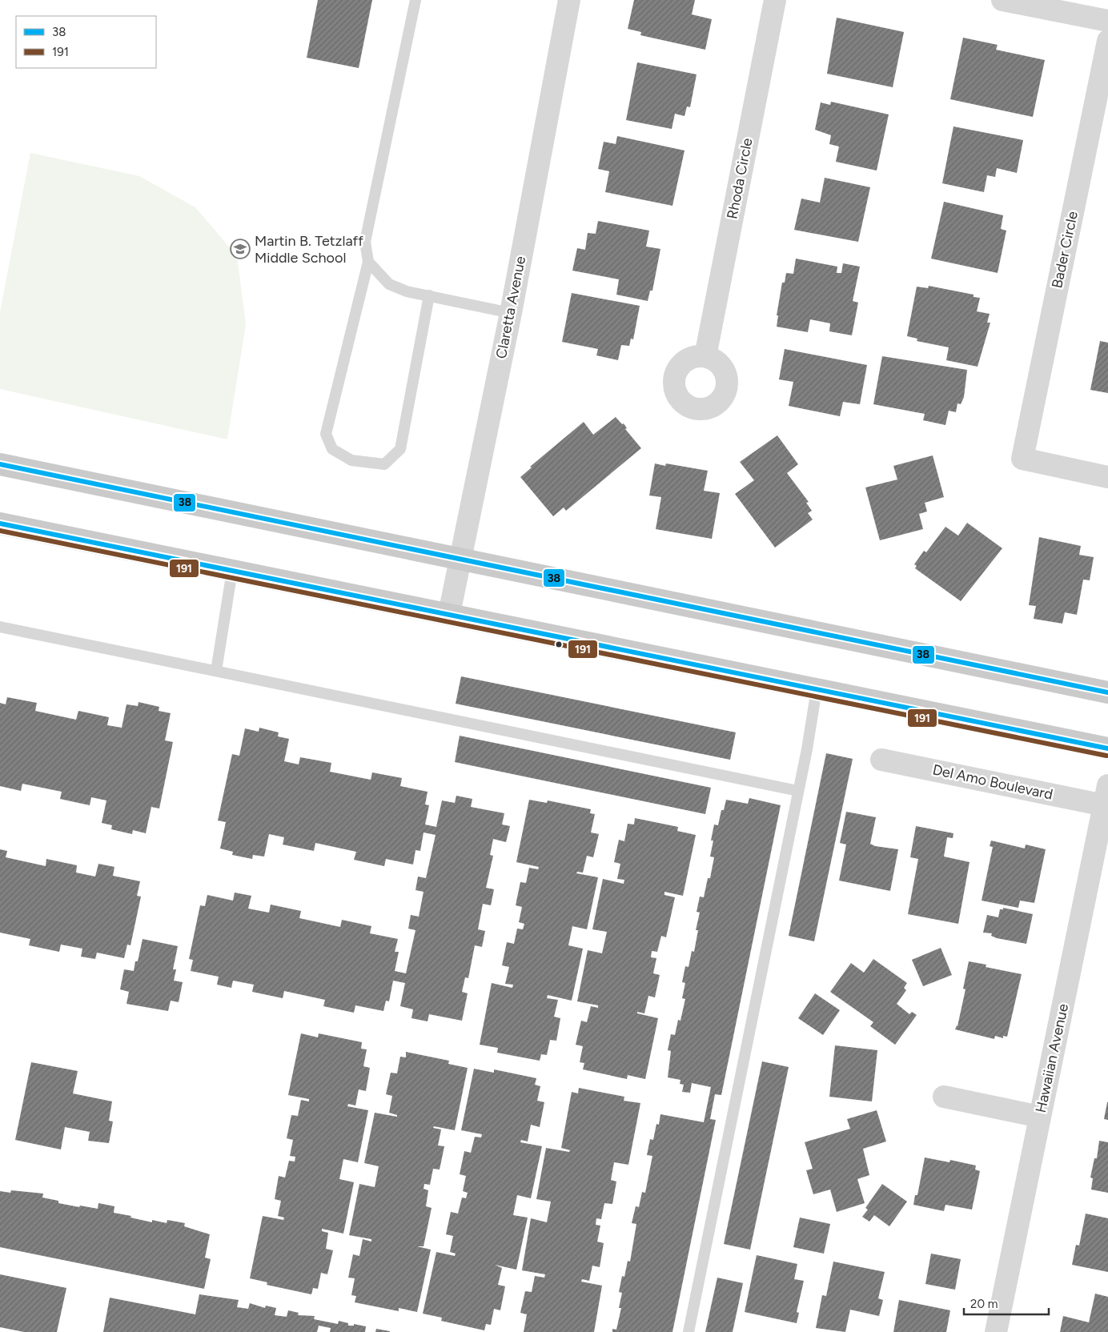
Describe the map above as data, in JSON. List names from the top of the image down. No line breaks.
{"streets":{"street":["Rhoda Circle","Bader Circle","Claretta Avenue","Del Amo Boulevard","Hawaiian Avenue"]},"crossings":[["Del Amo Boulevard","Hawaiian Avenue"]],"places":{"school or university":["Martin B. Tetzlaff Middle School"]},"lines":["transit line 38","transit line 191"],"legend":["38","191"],"scale_bar":"20 m"}
